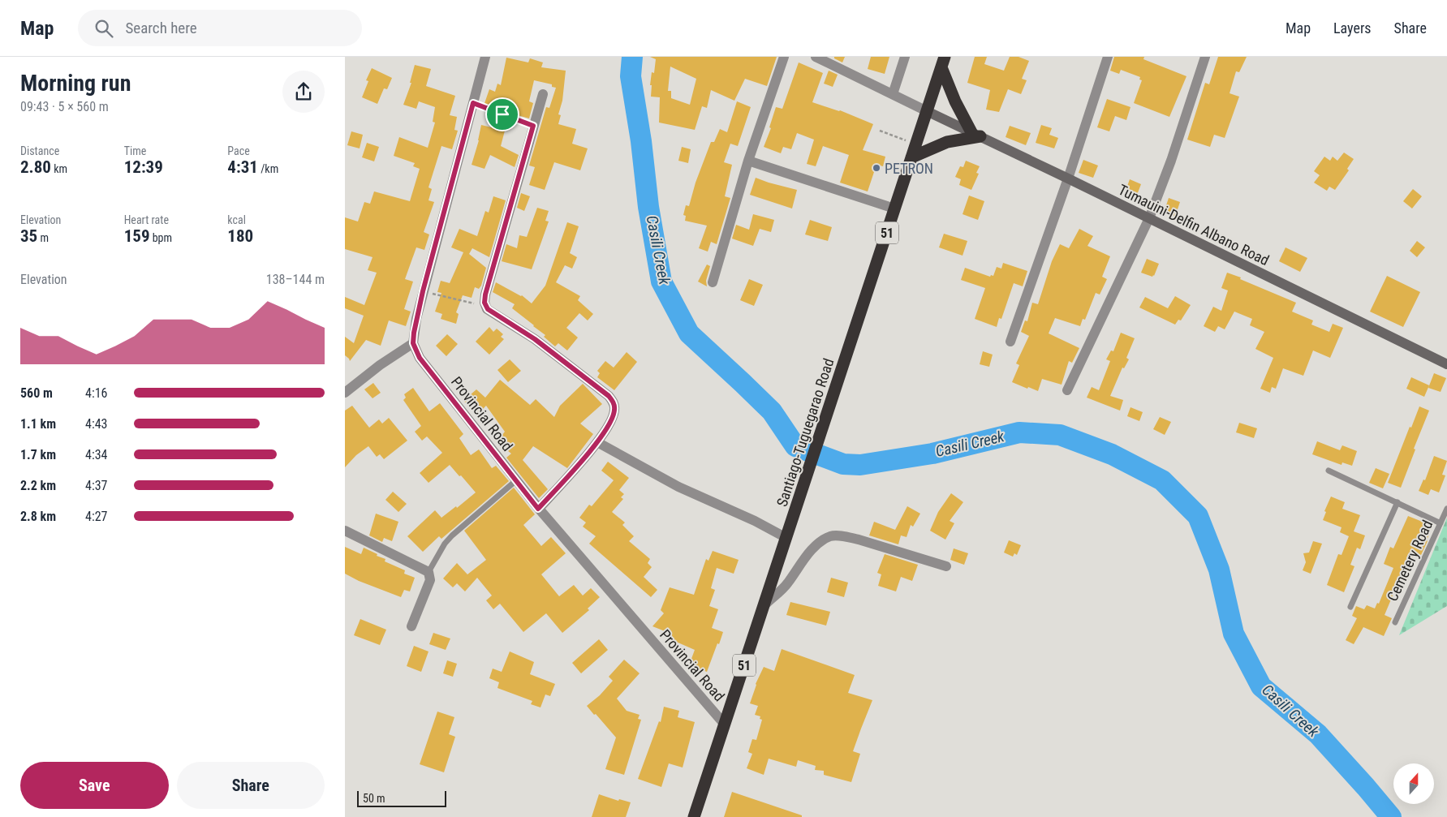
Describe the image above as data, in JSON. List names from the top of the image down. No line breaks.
{"streets":{"highway":["51","Santiago-Tuguegarao Road"],"main road":["Tumauini-Delfin Albano Road"],"street":["Provincial Road"],"lane":["Cemetery Road"]},"crossings":[["Tumauini-Delfin Albano Road","Santiago-Tuguegarao Road"],["Provincial Road","Santiago-Tuguegarao Road"]],"water":["Casili Creek"],"places":["PETRON"],"scale_bar":"50 m","north":"top","page":{"header":"Map","search":"Search here","nav":["Map","Layers","Share"],"heading":["Morning run","09:43 · 5 × 560 m"],"stats":[["Distance","2.80 km"],["Time","12:39"],["Pace","4:31 /km"],["Elevation","35 m"],["Heart rate","159 bpm"],["kcal","180"]],"chart":["Elevation","138–144 m"],"list":[{"name":"560 m","note":"4:16"},{"name":"1.1 km","note":"4:43"},{"name":"1.7 km","note":"4:34"},{"name":"2.2 km","note":"4:37"},{"name":"2.8 km","note":"4:27"}],"buttons":["Save","Share"],"scale":"50 m"}}
